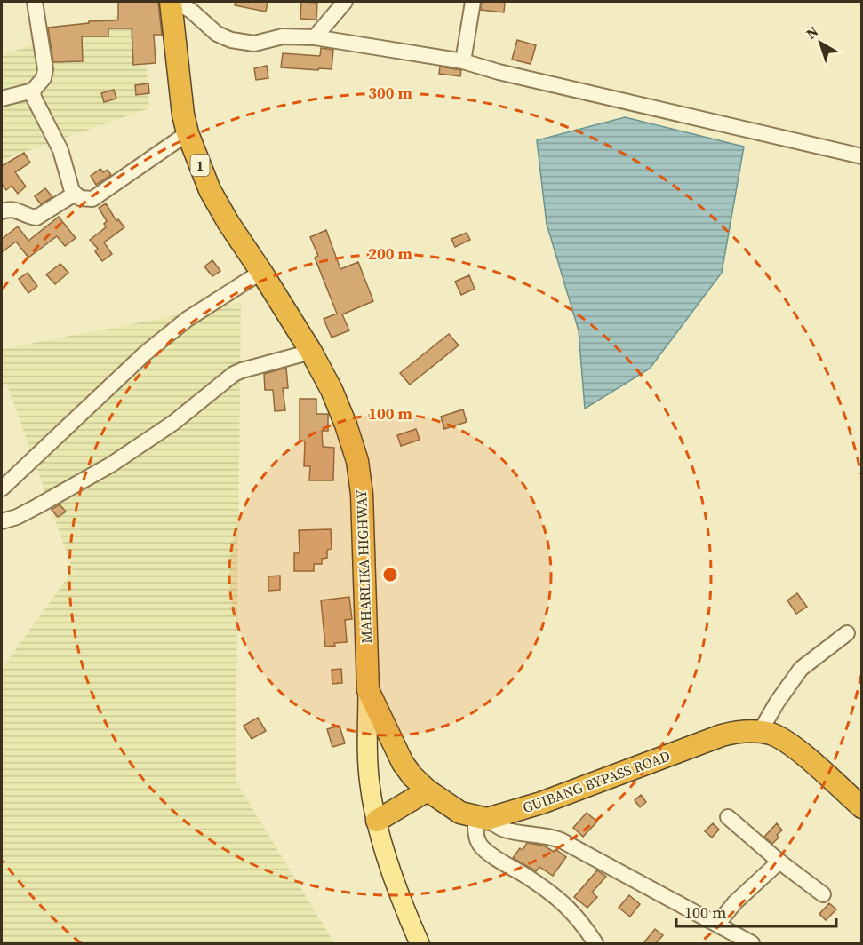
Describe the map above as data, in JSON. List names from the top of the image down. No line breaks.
{"streets":{"highway":["1","MAHARLIKA HIGHWAY","GUIBANG BYPASS ROAD"]},"scale_bar":"100 m","north":"top left","rings":["300 m","200 m","100 m"]}
